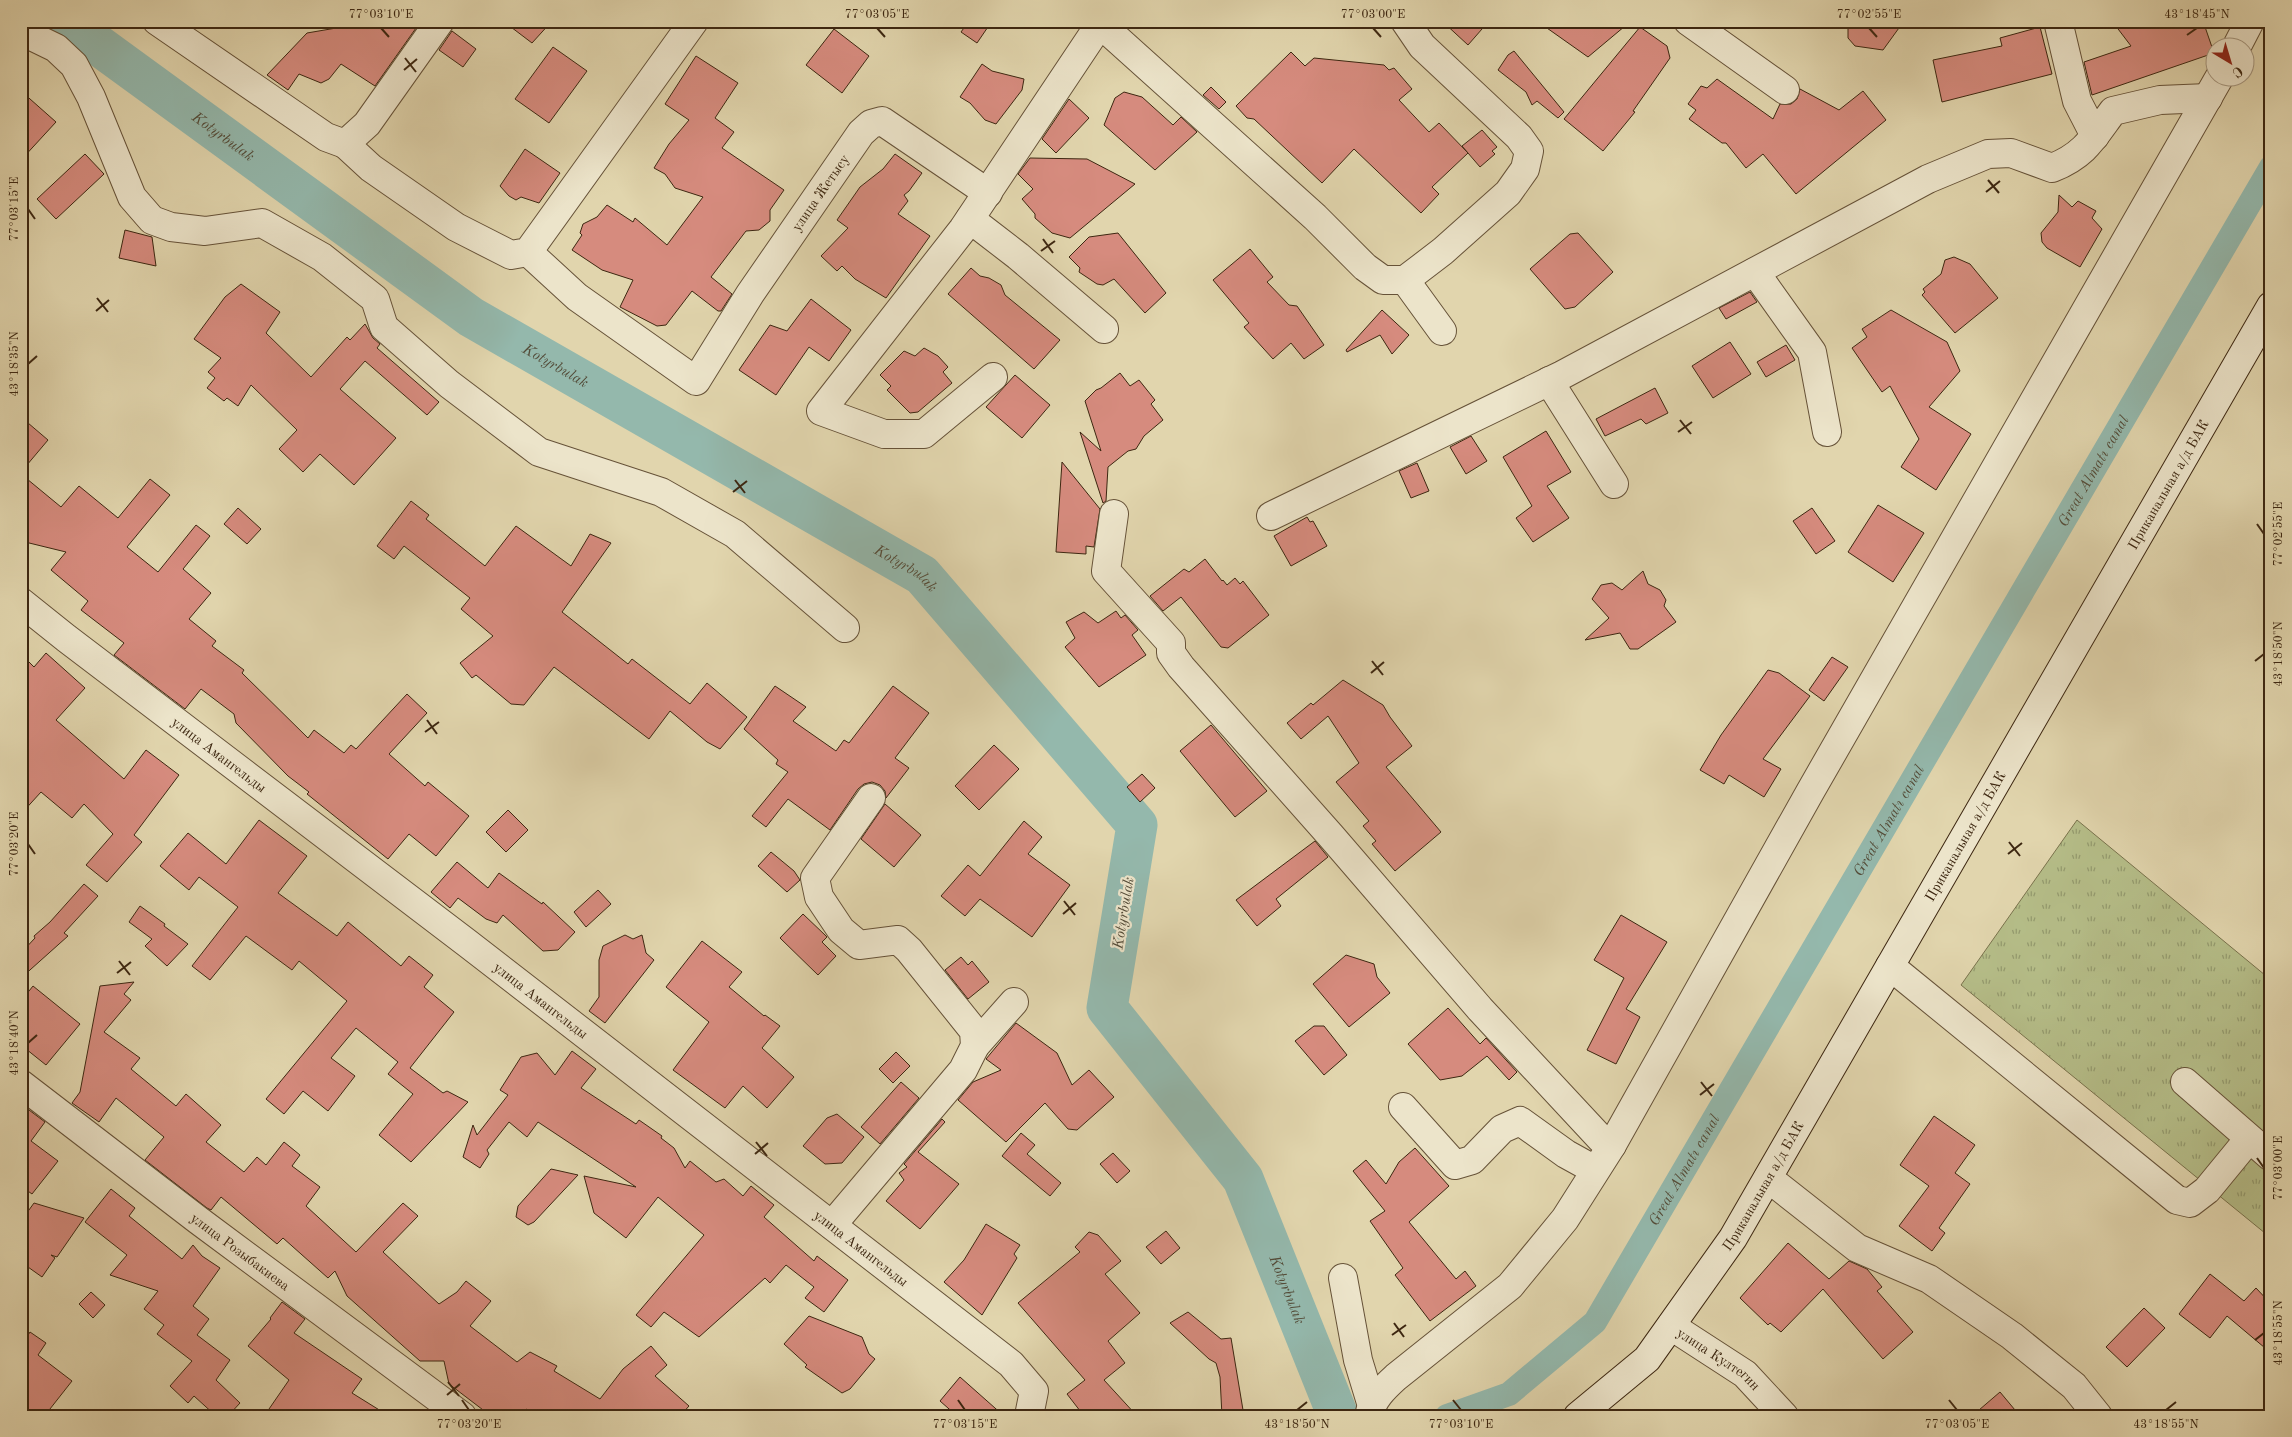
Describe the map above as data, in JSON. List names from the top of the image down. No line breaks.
{"streets":{"street":["улица Жетысу","Приканальная а/д БАК","улица Амангельды","улица Розыбакиева","улица Култегин"]},"crossings":[["Приканальная а/д БАК","улица Култегин"]],"water":["Kotyrbulak","Great Almatı canal"],"north":"bottom right","coordinates":["77°03'10\"E","77°03'05\"E","77°03'00\"E","77°02'55\"E","43°18'45\"N","77°03'15\"E","43°18'35\"N","43°18'50\"N","77°03'20\"E","43°18'40\"N","43°18'55\"N"]}
